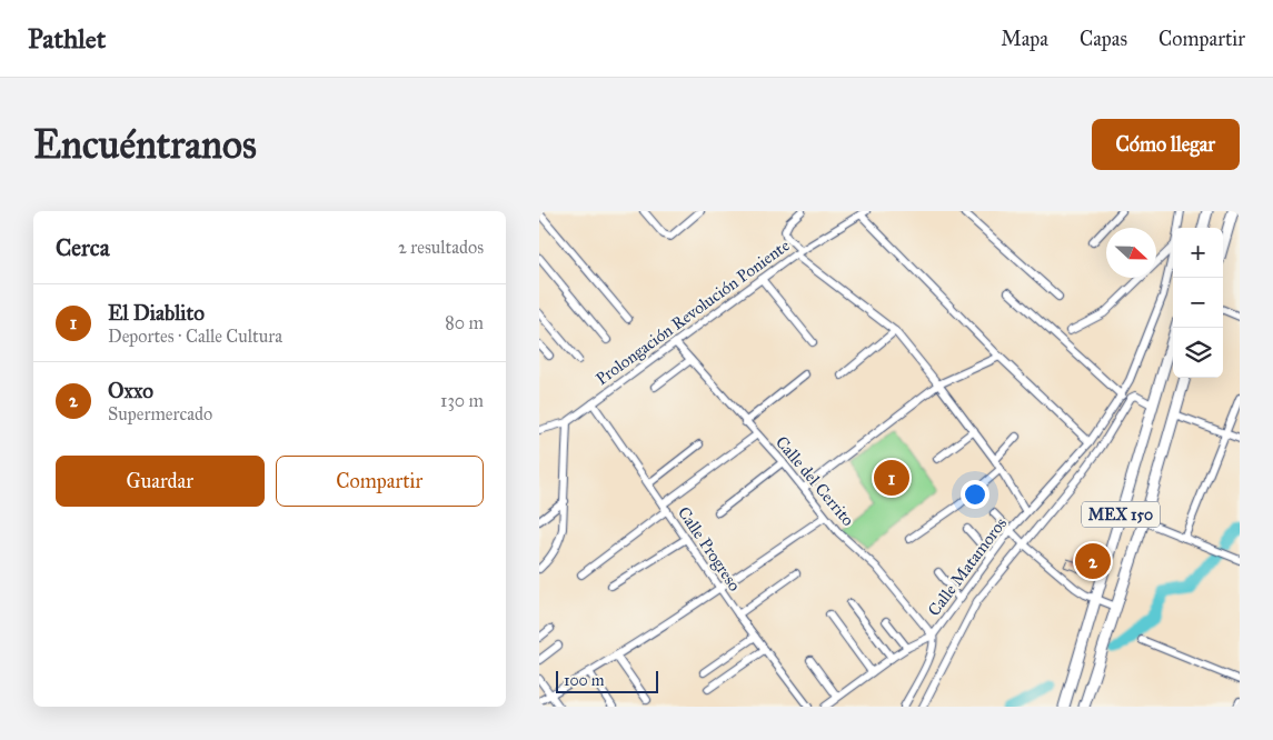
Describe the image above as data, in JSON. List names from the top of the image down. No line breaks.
{"streets":{"main road":["MEX 150"],"street":["Prolongación Revolución Poniente","Calle del Cerrito","Calle Progreso","Calle Matamoros"]},"crossings":[["Prolongación Revolución Poniente","Calle del Cerrito"],["Prolongación Revolución Poniente","Calle Progreso"],["Calle del Cerrito","Calle Matamoros"]],"scale_bar":"100 m","north":"right","page":{"header":"Pathlet","nav":["Mapa","Capas","Compartir"],"buttons":["Cómo llegar",["Guardar","Compartir"]],"title":"Encuéntranos","heading":["Cerca","2 resultados"],"map_buttons":["+","−"],"list":[{"mark":"1","name":"El Diablito","note":"Deportes · Calle Cultura","value":"80 m"},{"mark":"2","name":"Oxxo","note":"Supermercado","value":"130 m"}],"pins":["1","2"],"scale":"100 m"}}
